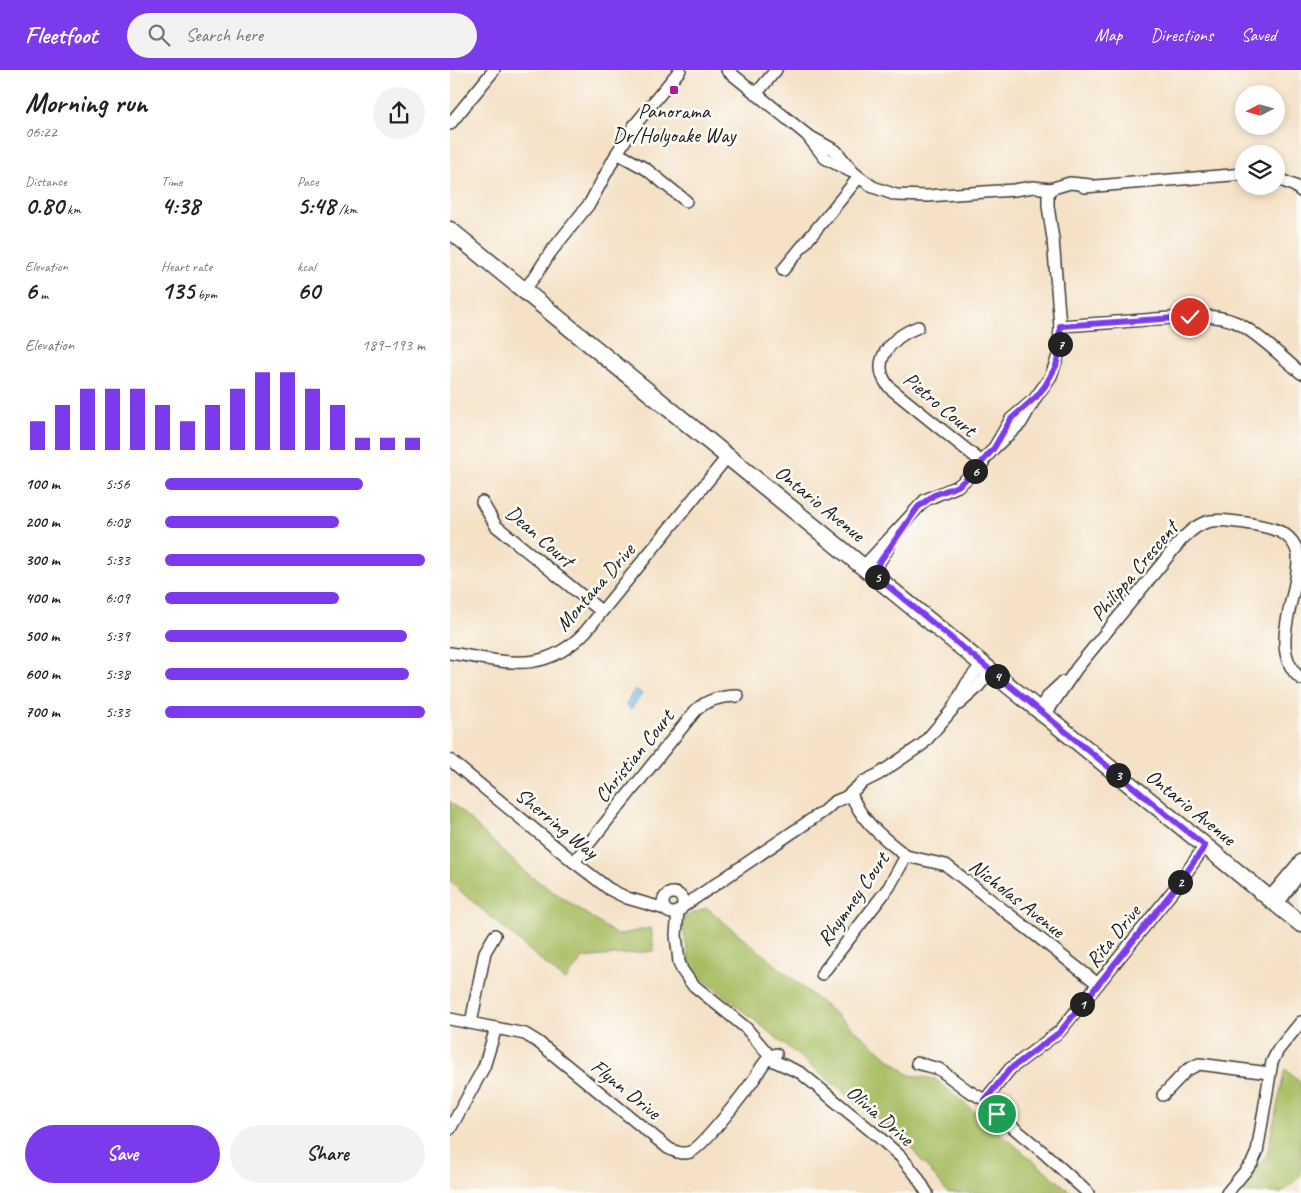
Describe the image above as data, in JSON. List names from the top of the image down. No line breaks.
{"streets":{"street":["Pietro Court","Ontario Avenue","Dean Court","Philippa Crescent","Montana Drive","Christian Court","Sherring Way","Nicholas Avenue","Rhymney Court","Rita Drive","Flynn Drive","Olivia Drive"]},"crossings":[["Ontario Avenue","Philippa Crescent"],["Ontario Avenue","Montana Drive"],["Ontario Avenue","Sherring Way"],["Ontario Avenue","Rita Drive"],["Dean Court","Montana Drive"],["Christian Court","Sherring Way"],["Sherring Way","Rhymney Court"],["Sherring Way","Olivia Drive"],["Nicholas Avenue","Rhymney Court"],["Nicholas Avenue","Rita Drive"],["Flynn Drive","Olivia Drive"]],"places":{"transit":["Panorama Dr/Holyoake Way"]},"north":"left","page":{"header":"Fleetfoot","search":"Search here","nav":["Map","Directions","Saved"],"heading":["Morning run","06:22"],"stats":[["Distance","0.80 km"],["Time","4:38"],["Pace","5:48 /km"],["Elevation","6 m"],["Heart rate","135 bpm"],["kcal","60"]],"chart":["Elevation","189–193 m"],"pins":["7","6","5","4","3","2","1"],"list":[{"name":"100 m","note":"5:56"},{"name":"200 m","note":"6:08"},{"name":"300 m","note":"5:33"},{"name":"400 m","note":"6:09"},{"name":"500 m","note":"5:39"},{"name":"600 m","note":"5:38"},{"name":"700 m","note":"5:33"}],"buttons":["Save","Share"]}}
